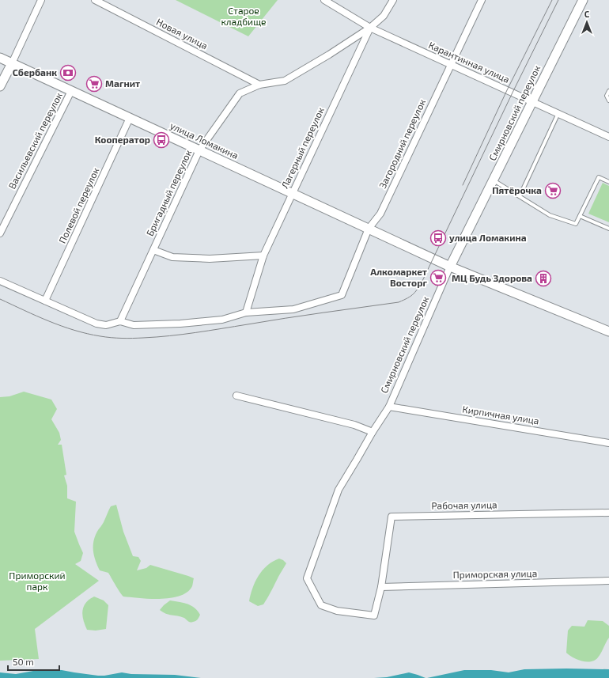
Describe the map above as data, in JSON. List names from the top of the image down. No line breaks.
{"streets":{"main road":["Смирновский переулок","улица Ломакина"],"street":["Новая улица","Карантинная улица","Васильевский переулок","Загородний переулок","Лагерный переулок","Бригадный переулок","Полевой переулок","Кирпичная улица","Рабочая улица","Приморская улица"]},"crossings":[["Новая улица","Бригадный переулок"],["Карантинная улица","Смирновский переулок"],["Карантинная улица","Загородний переулок"],["Карантинная улица","Лагерный переулок"],["Карантинная улица","Бригадный переулок"],["Смирновский переулок","улица Ломакина"],["Смирновский переулок","Кирпичная улица"],["Смирновский переулок","Рабочая улица"],["Смирновский переулок","Приморская улица"],["Васильевский переулок","улица Ломакина"],["улица Ломакина","Загородний переулок"],["улица Ломакина","Лагерный переулок"],["улица Ломакина","Бригадный переулок"],["улица Ломакина","Полевой переулок"],["Загородний переулок","Лагерный переулок"],["Лагерный переулок","Бригадный переулок"],["Рабочая улица","Приморская улица"]],"parks":["Старое кладбище","Приморский парк"],"places":{"bank":["Сбербанк"],"supermarket":["Магнит","Пятёрочка","Алкомаркет Восторг"],"bus stop":["Кооператор","улица Ломакина"],"building":["МЦ Будь Здорова"]},"scale_bar":"50 m","north":"top"}
